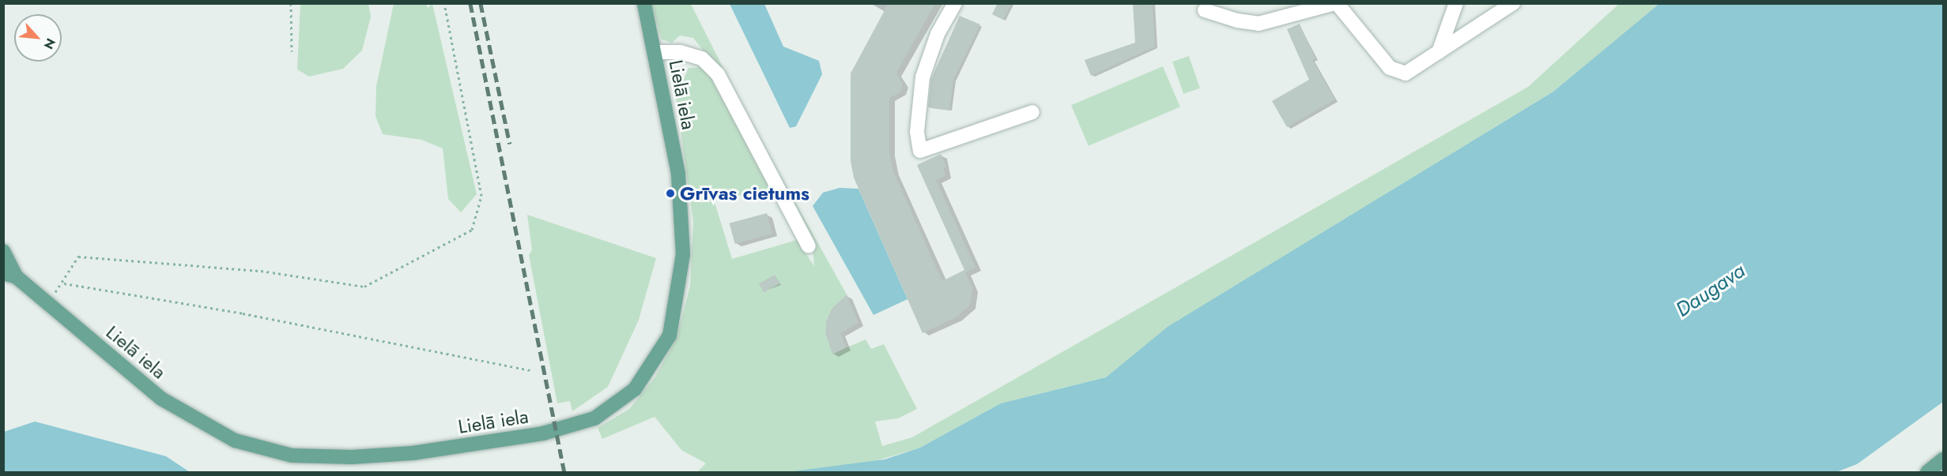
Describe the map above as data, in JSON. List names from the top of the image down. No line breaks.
{"streets":{"main road":["Lielā iela"]},"water":["Daugava"],"places":["Grīvas cietums"],"north":"bottom right"}
